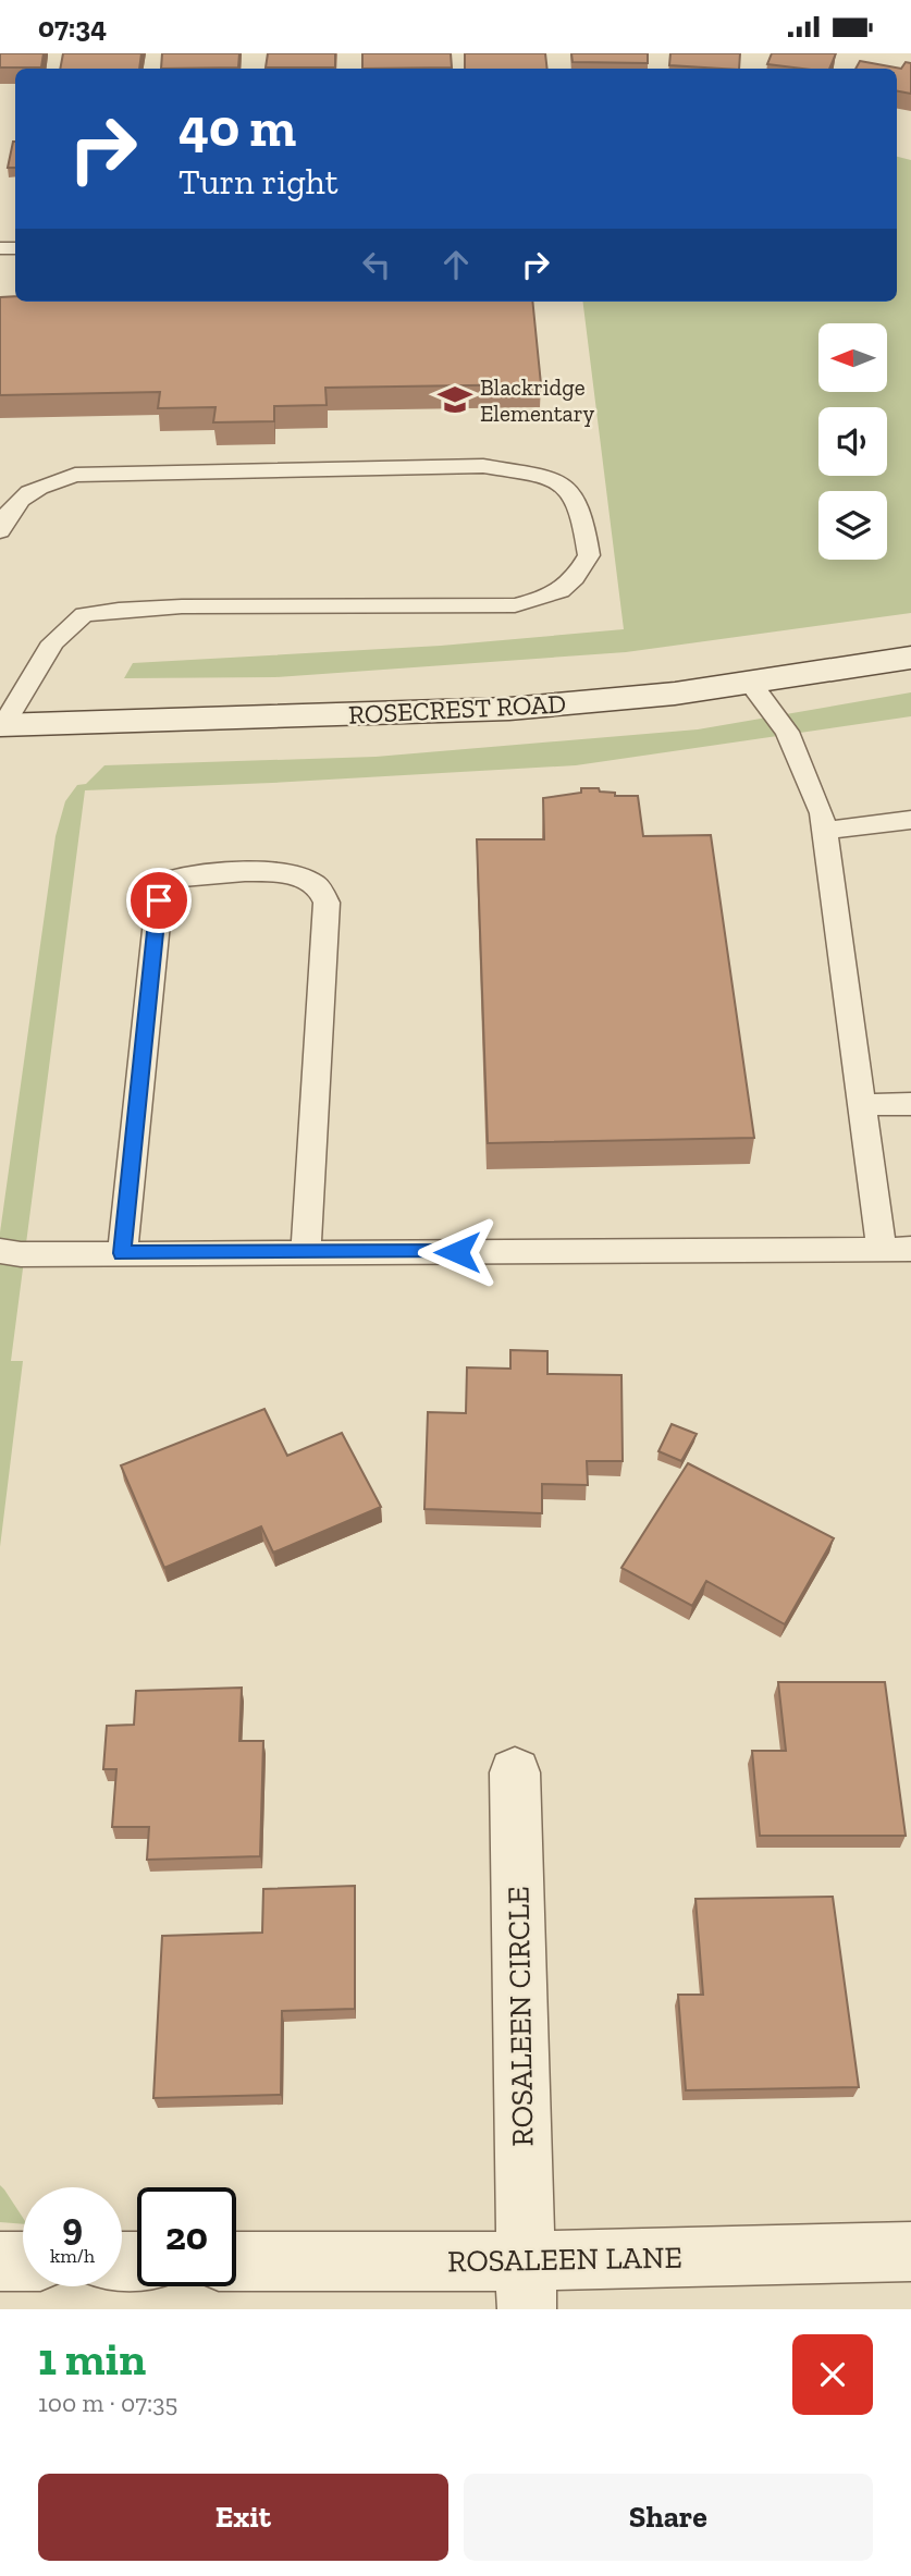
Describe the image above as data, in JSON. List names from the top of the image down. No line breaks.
{"streets":{"main road":["ROSECREST ROAD","ROSALEEN CIRCLE","ROSALEEN LANE"]},"crossings":[["ROSALEEN CIRCLE","ROSALEEN LANE"]],"places":{"school or university":["Blackridge Elementary"]},"north":"left","page":{"status":"07:34","turn":["40 m","Turn right"],"speed":"9 km/h","limit":"20","heading":["1 min","100 m · 07:35"],"buttons":["Exit","Share"]}}
